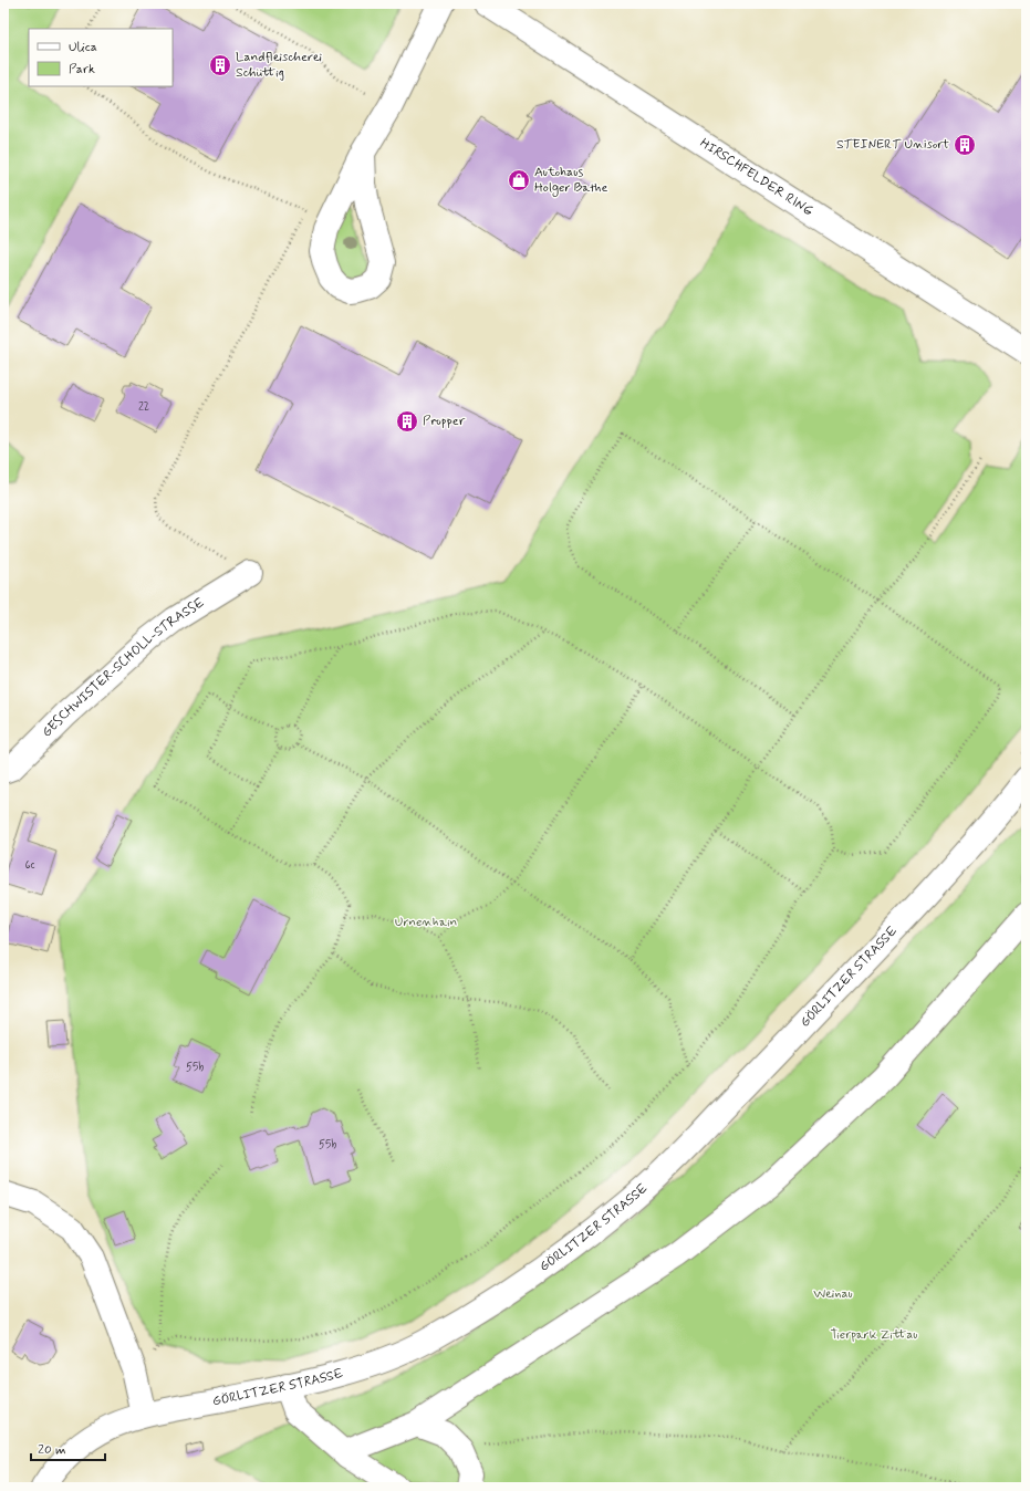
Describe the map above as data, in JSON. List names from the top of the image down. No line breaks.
{"streets":{"street":["HIRSCHFELDER RING","GESCHWISTER-SCHOLL-STRASSE","GÖRLITZER STRASSE"]},"parks":["Urnenhain","Weinau","Tierpark Zittau"],"places":{"building":["Landfleischerei Schüttig","STEINERT Unisort","Propper"],"shop":["Autohaus Holger Bathe"]},"house_numbers":["22","6c","55b","55b"],"legend":["Ulica","Park"],"scale_bar":"20 m"}
